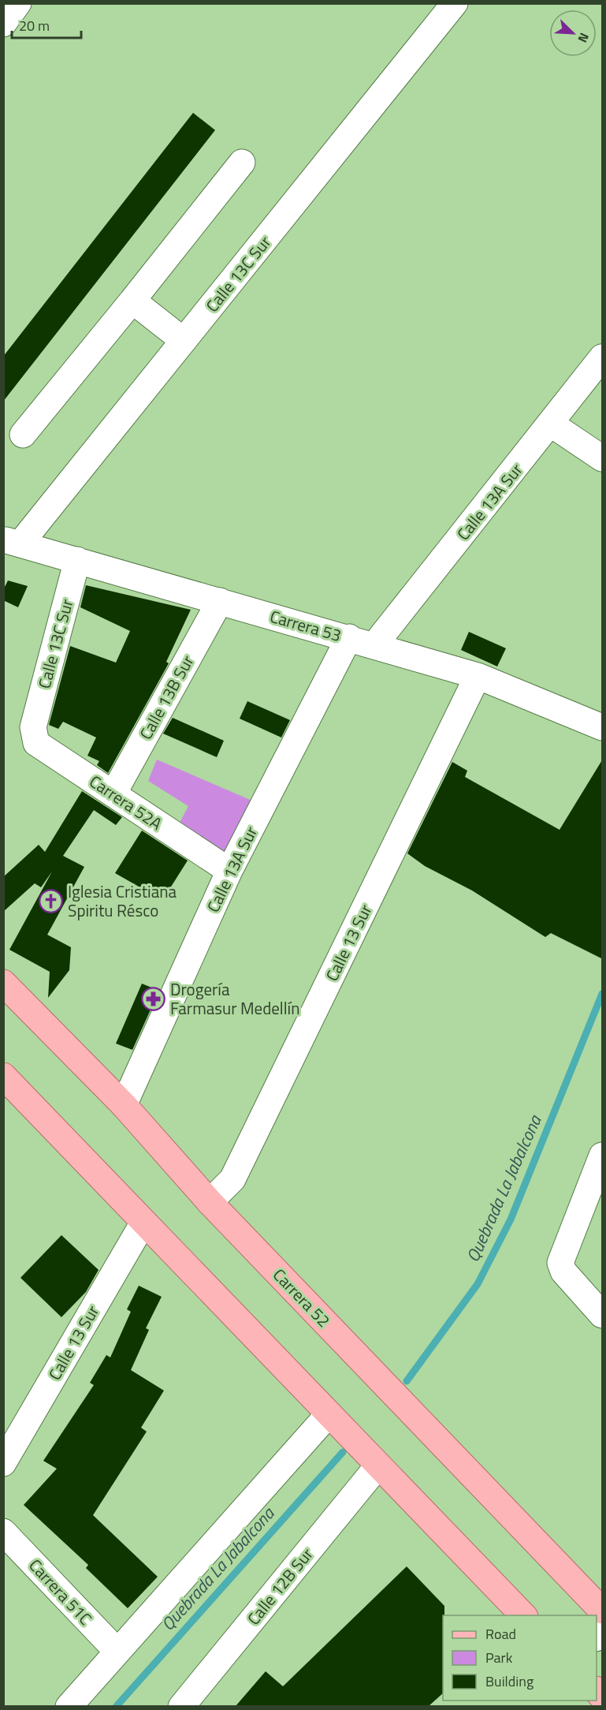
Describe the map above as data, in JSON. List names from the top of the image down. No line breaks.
{"streets":{"main road":["Carrera 52"],"street":["Calle 13C Sur","Calle 13A Sur","Carrera 53","Calle 13B Sur","Carrera 52A","Calle 13 Sur","Calle 12B Sur","Carrera 51C"]},"crossings":[["Calle 13C Sur","Carrera 53"],["Calle 13C Sur","Carrera 52A"],["Calle 13A Sur","Carrera 53"],["Calle 13A Sur","Carrera 52A"],["Calle 13A Sur","Carrera 52"],["Carrera 53","Calle 13B Sur"],["Carrera 53","Calle 13 Sur"],["Calle 13B Sur","Carrera 52A"],["Calle 13 Sur","Carrera 52"]],"water":["Quebrada La Jabalcona"],"places":{"church":["Iglesia Cristiana Spiritu Résco"],"pharmacy":["Drogería Farmasur Medellín"]},"legend":["Road","Park","Building"],"scale_bar":"20 m","north":"bottom right"}
